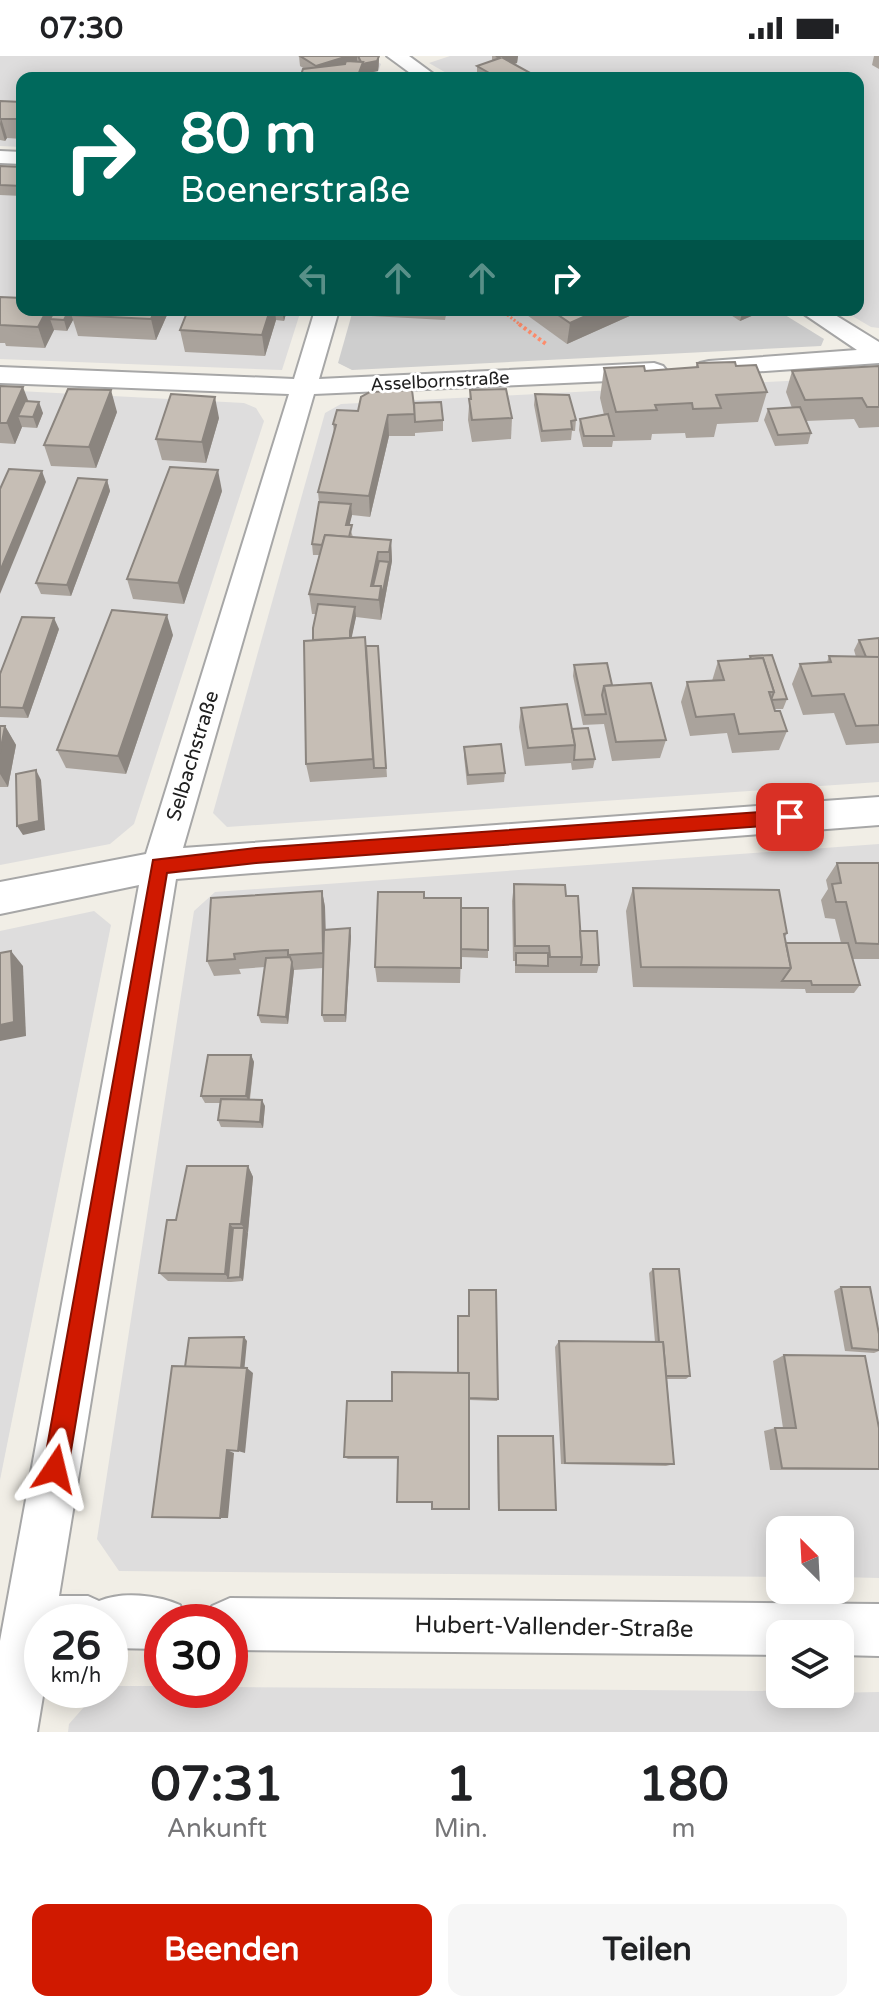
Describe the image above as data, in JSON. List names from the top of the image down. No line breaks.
{"streets":{"street":["Asselbornstraße","Selbachstraße","Hubert-Vallender-Straße"]},"crossings":[["Asselbornstraße","Selbachstraße"]],"north":"top left","page":{"status":"07:30","turn":["80 m","Boenerstraße"],"speed":"26 km/h","limit":"30","eta":["07:31","Ankunft","1","Min.","180","m"],"buttons":["Beenden","Teilen"]}}
